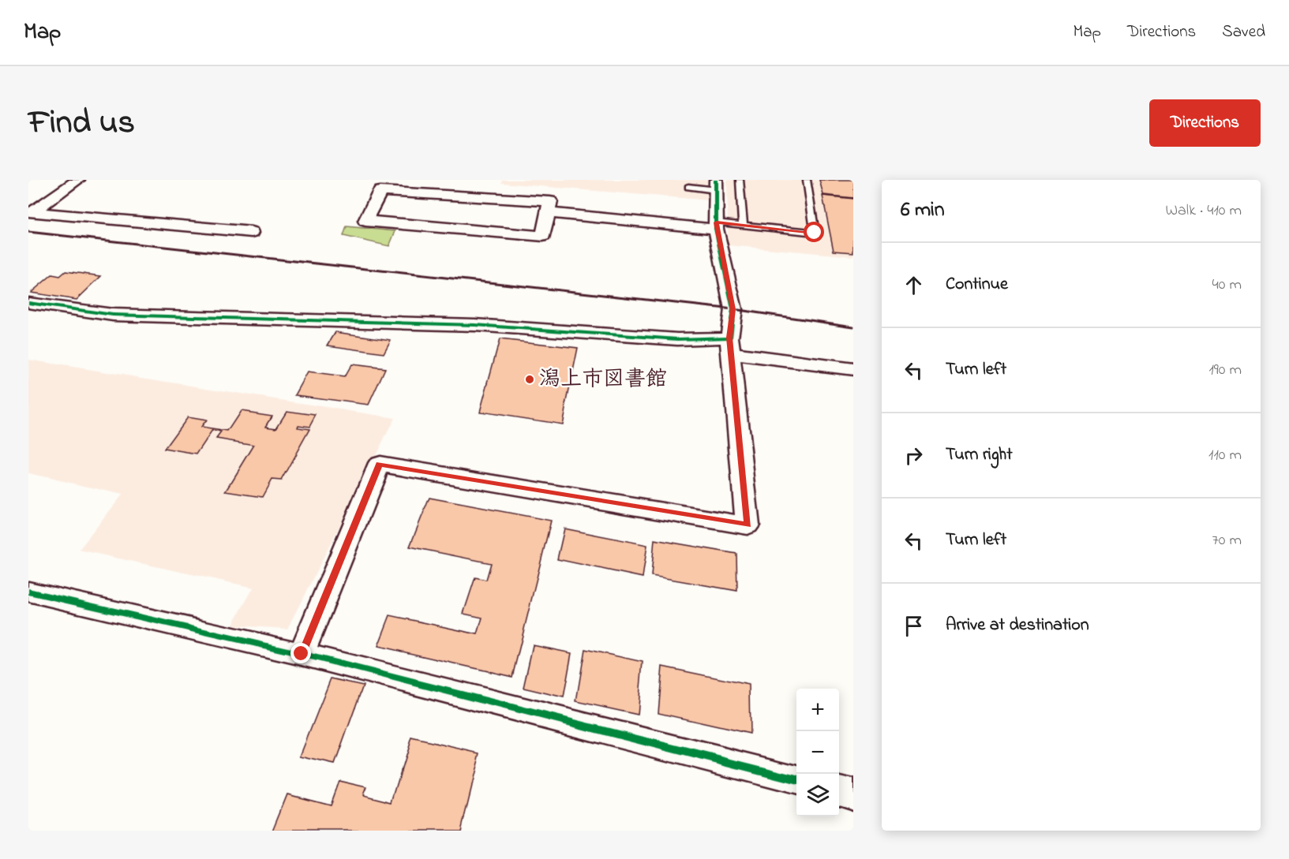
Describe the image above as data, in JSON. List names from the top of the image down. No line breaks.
{"places":["潟上市図書館"],"page":{"header":"Map","nav":["Map","Directions","Saved"],"title":"Find us","buttons":"Directions","heading":["6 min","Walk · 410 m"],"list":[["Continue","40 m"],["Turn left","190 m"],["Turn right","110 m"],["Turn left","70 m"],"Arrive at destination"],"map_buttons":["+","−"]}}
